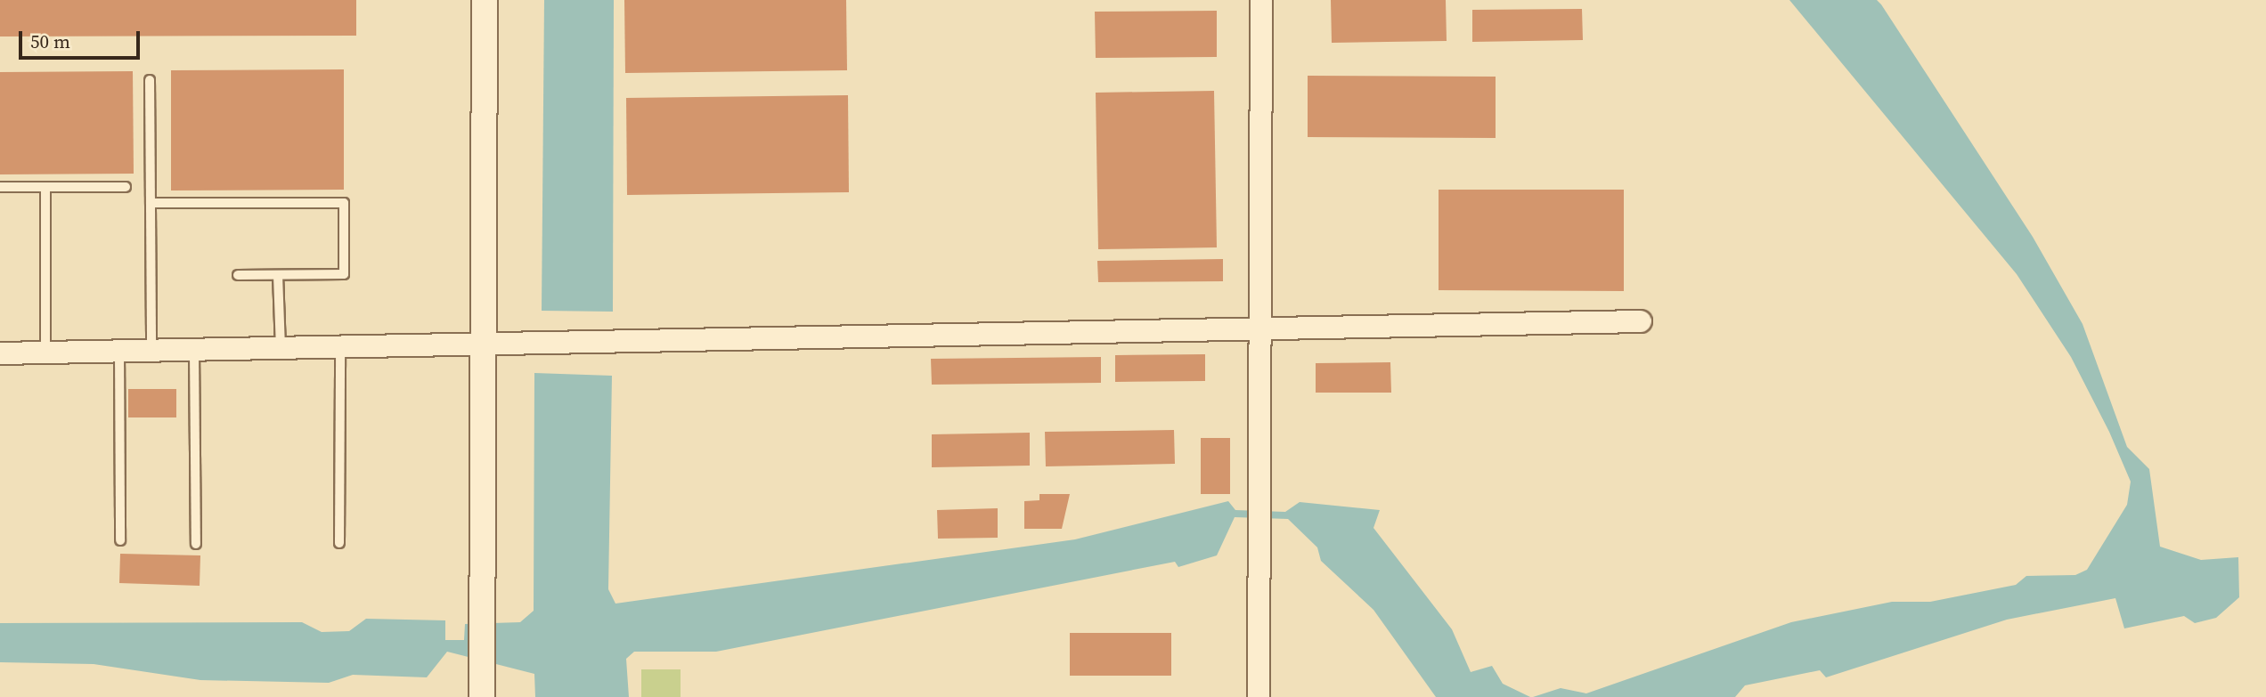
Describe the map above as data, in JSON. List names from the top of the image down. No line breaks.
{"scale_bar":"50 m"}
